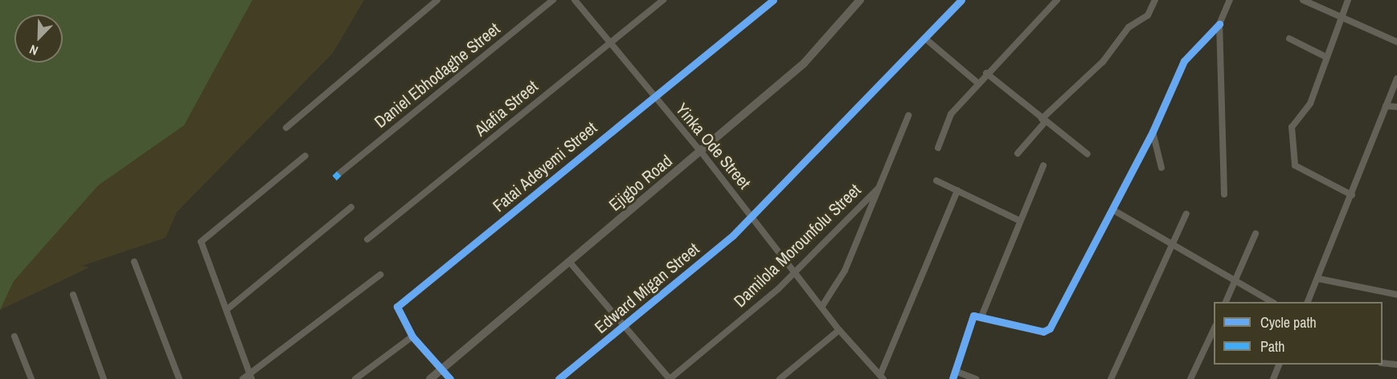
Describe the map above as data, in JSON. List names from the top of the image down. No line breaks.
{"streets":{"street":["Daniel Ebhodaghe Street","Alafia Street","Yinka Ode Street","Fatai Adeyemi Street","Ejigbo Road","Damilola Morounfolu Street","Edward Migan Street"]},"crossings":[["Alafia Street","Yinka Ode Street"],["Yinka Ode Street","Fatai Adeyemi Street"],["Yinka Ode Street","Ejigbo Road"],["Yinka Ode Street","Damilola Morounfolu Street"],["Yinka Ode Street","Edward Migan Street"],["Fatai Adeyemi Street","Ejigbo Road"]],"legend":["Cycle path","Path"],"north":"bottom left"}
